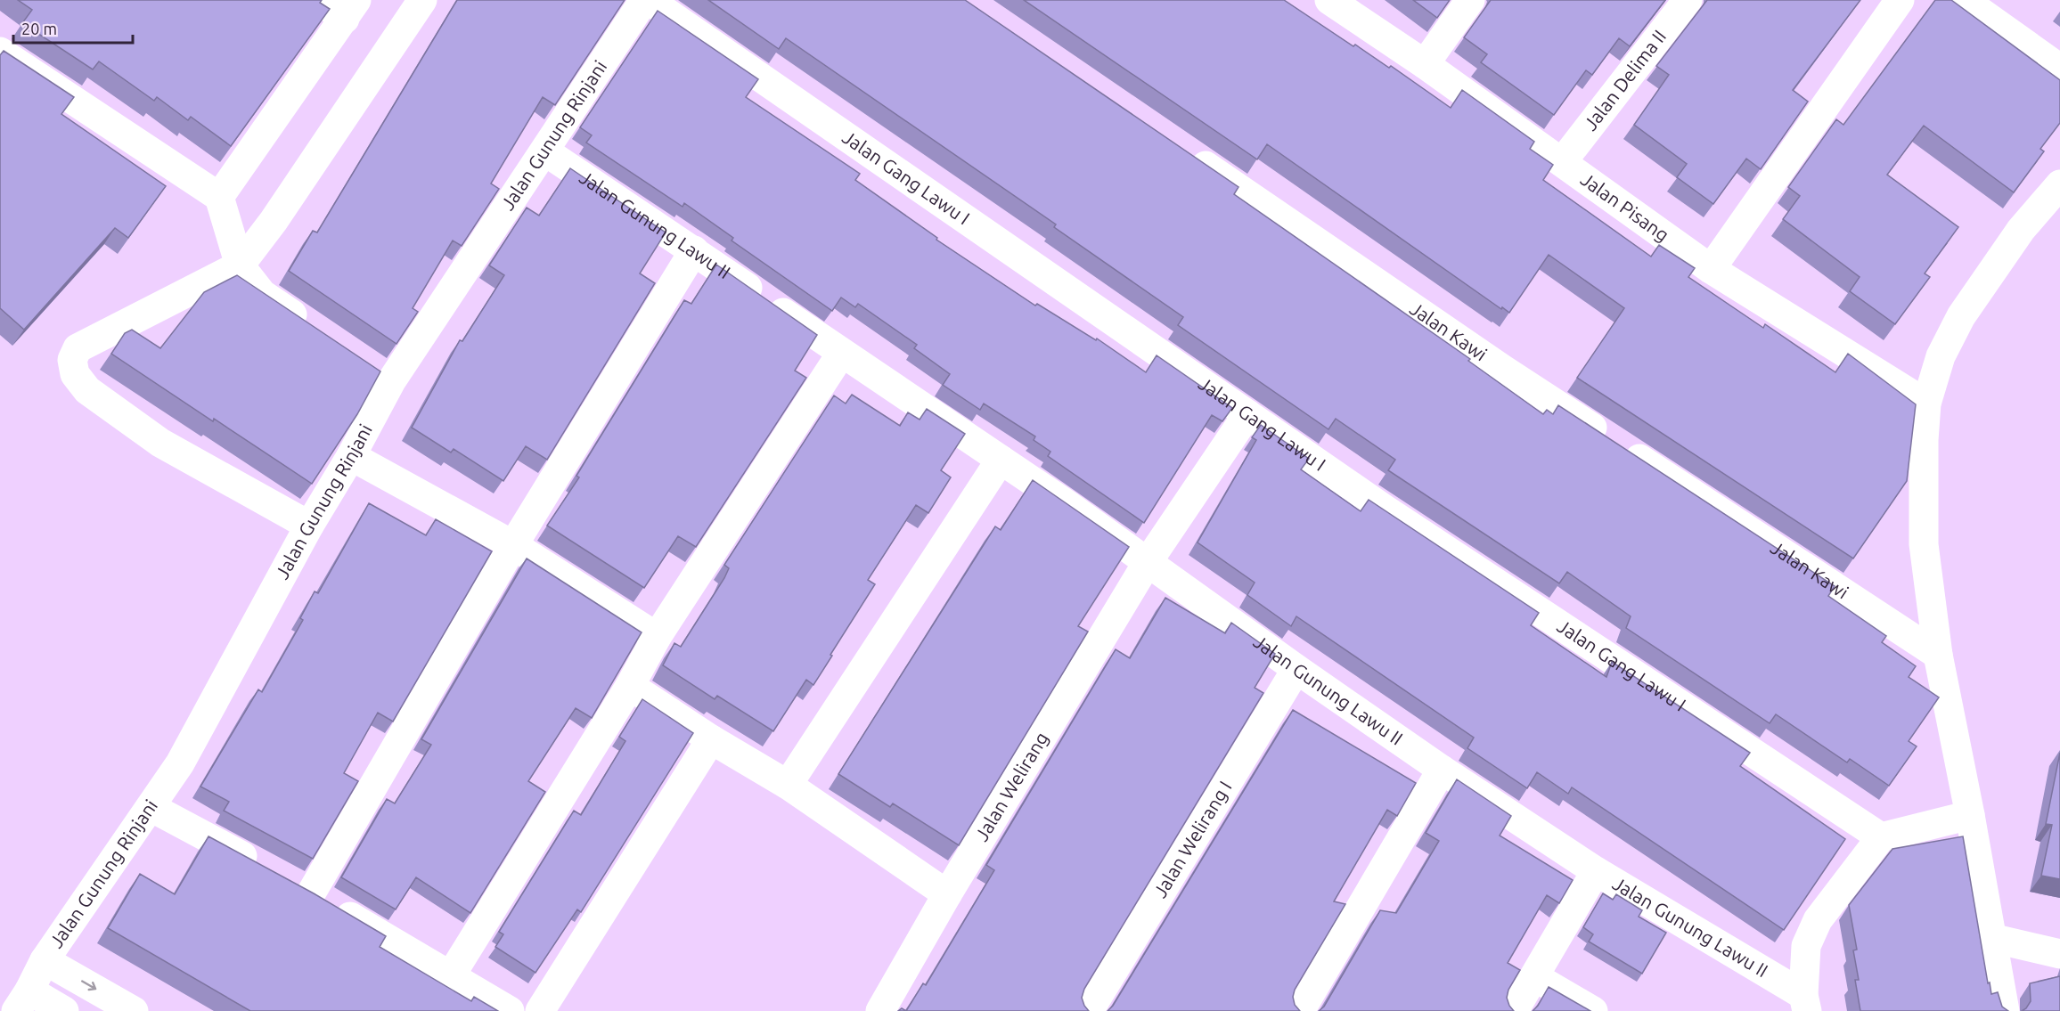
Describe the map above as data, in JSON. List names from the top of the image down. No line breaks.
{"streets":{"street":["Jalan Delima II","Jalan Gunung Rinjani","Jalan Gang Lawu I","Jalan Pisang","Jalan Gunung Lawu II","Jalan Kawi","Jalan Welirang","Jalan Welirang I"]},"crossings":[["Jalan Delima II","Jalan Pisang"],["Jalan Gunung Rinjani","Jalan Gunung Lawu II"],["Jalan Gang Lawu I","Jalan Welirang"],["Jalan Gunung Lawu II","Jalan Welirang"],["Jalan Gunung Lawu II","Jalan Welirang I"]],"scale_bar":"20 m"}
